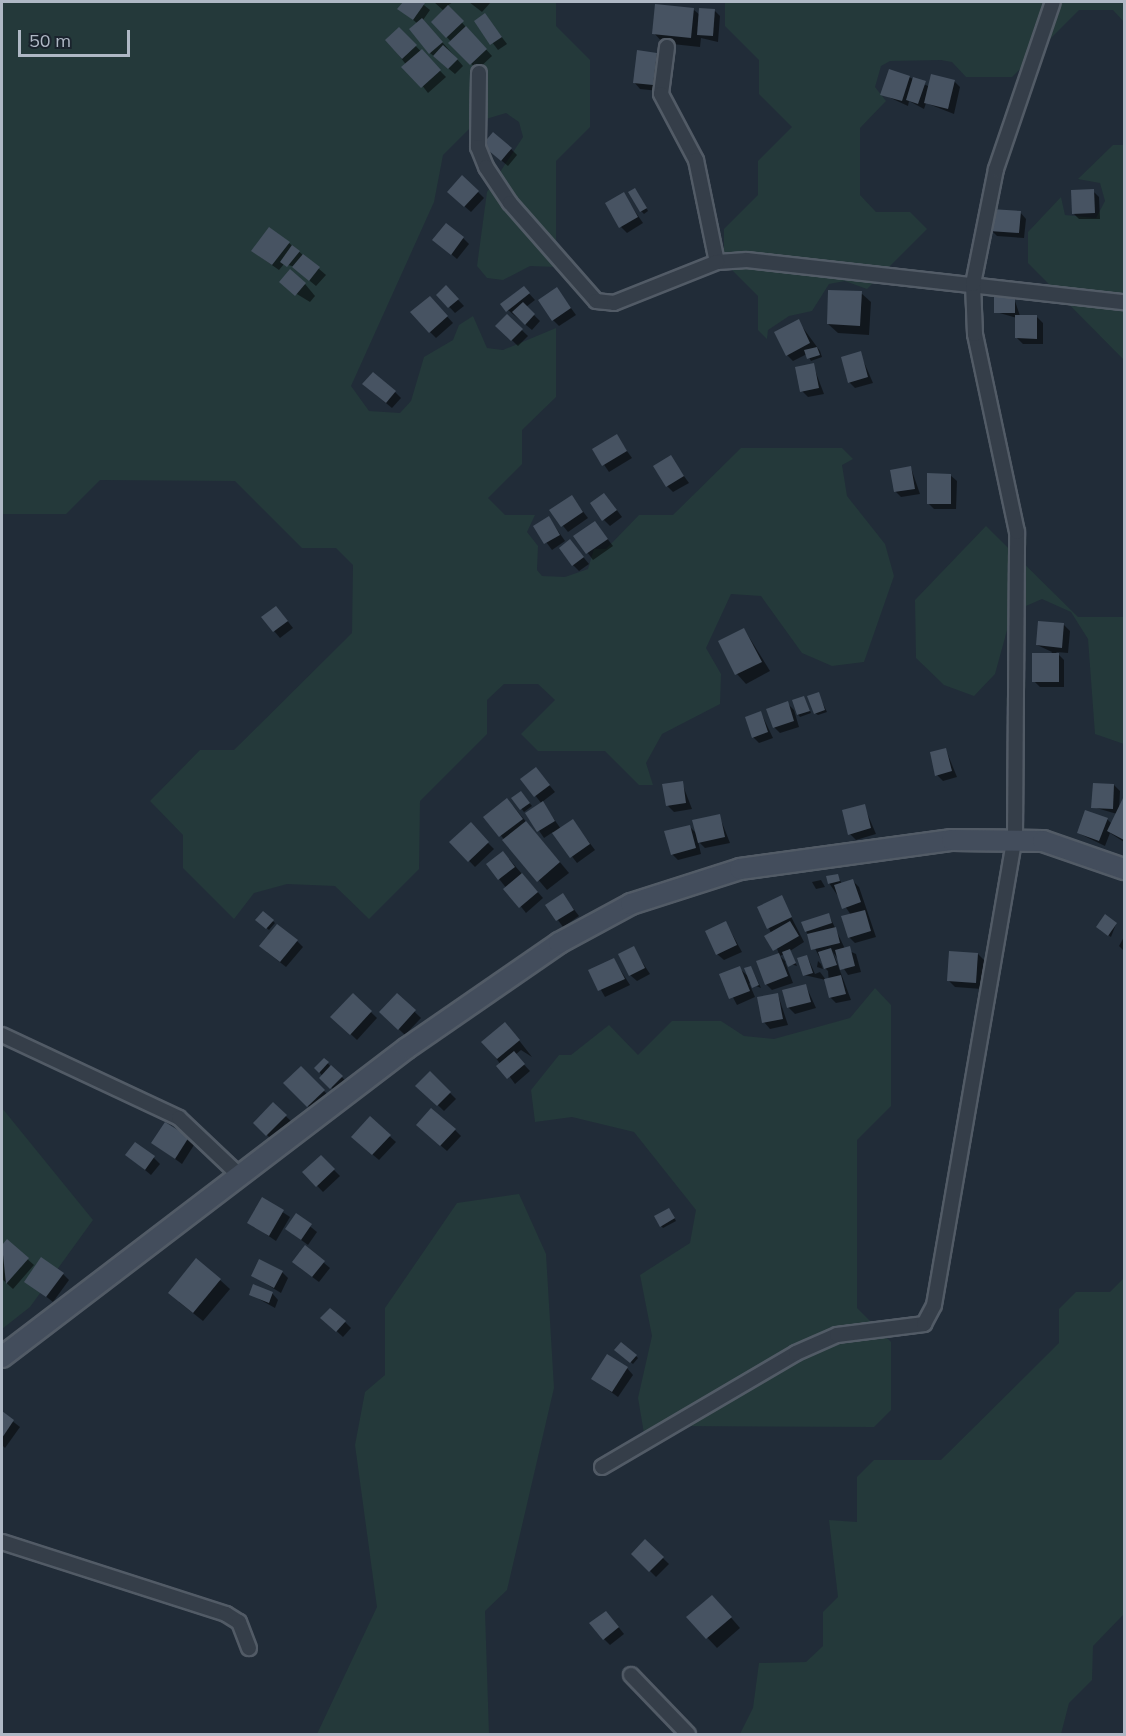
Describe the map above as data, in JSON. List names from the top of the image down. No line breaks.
{"scale_bar":"50 m"}
